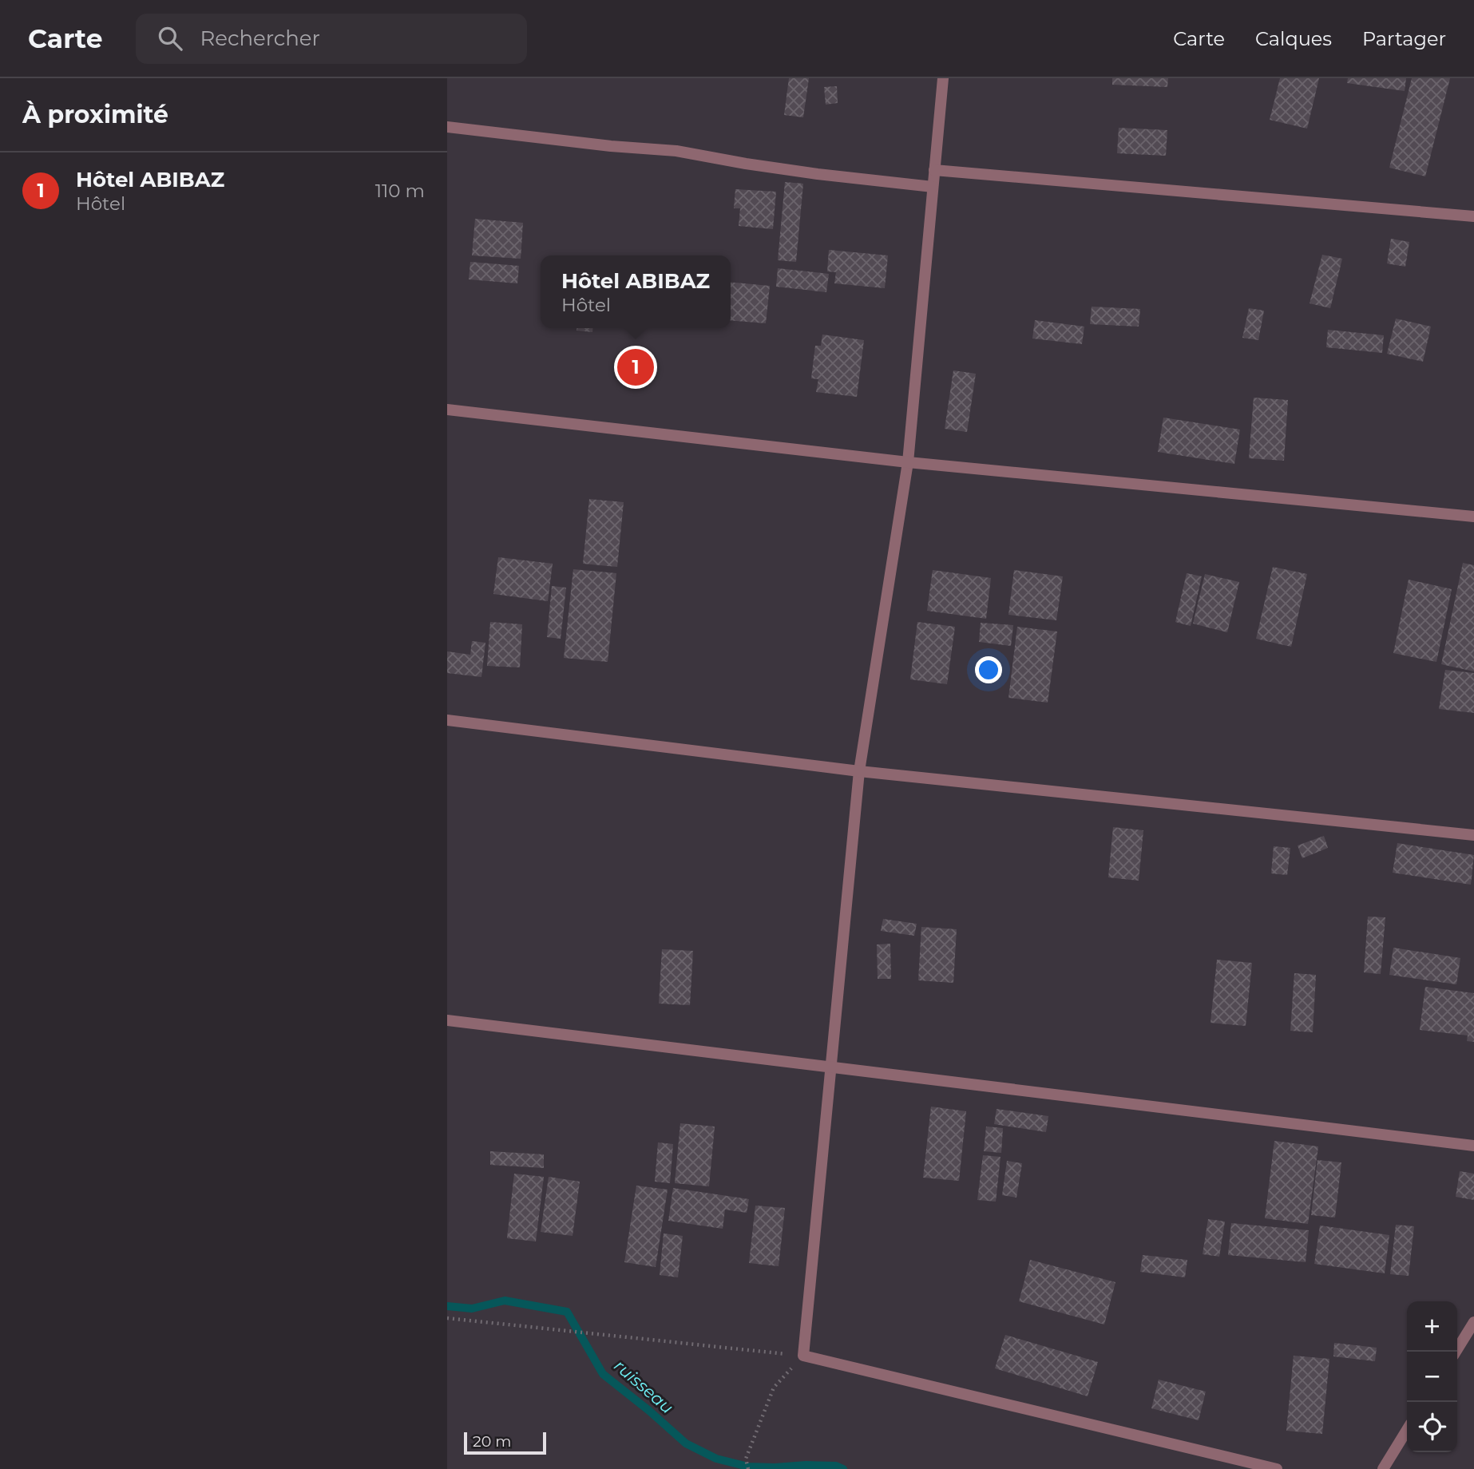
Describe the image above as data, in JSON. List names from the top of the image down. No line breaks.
{"water":["ruisseau"],"scale_bar":"20 m","page":{"header":"Carte","search":"Rechercher","nav":["Carte","Calques","Partager"],"heading":"À proximité","list":[{"mark":"1","name":"Hôtel ABIBAZ","note":"Hôtel","value":"110 m"}],"popup":["Hôtel ABIBAZ","Hôtel"],"pins":"1","map_buttons":["+","−"],"scale":"20 m"}}
